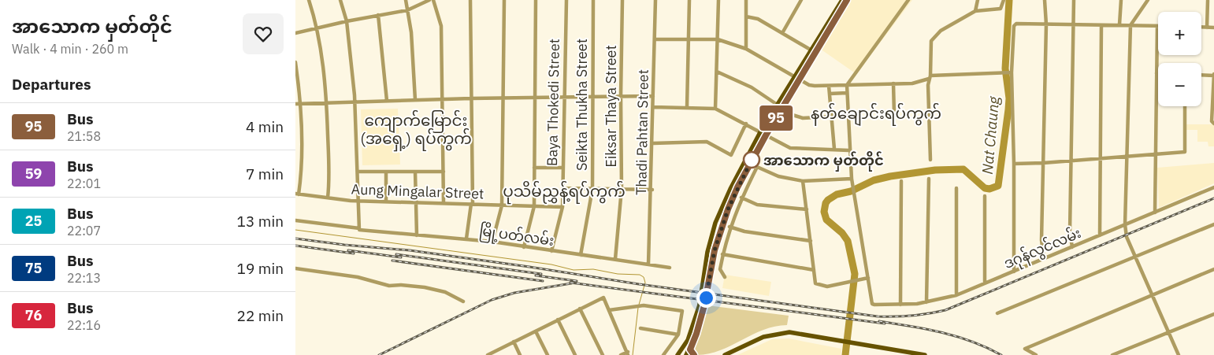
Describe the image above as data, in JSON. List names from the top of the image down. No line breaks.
{"streets":{"street":["Baya Thokedi Street","Seikta Thukha Street","Eiksar Thaya Street","Thadi Pahtan Street","Aung Mingalar Street","မြို့ပတ်လမ်း","ဒဂုန်လွင်လမ်း"]},"crossings":[["Baya Thokedi Street","Aung Mingalar Street"],["Baya Thokedi Street","မြို့ပတ်လမ်း"],["Seikta Thukha Street","မြို့ပတ်လမ်း"],["Eiksar Thaya Street","မြို့ပတ်လမ်း"],["Thadi Pahtan Street","မြို့ပတ်လမ်း"]],"districts":["နတ်ချောင်းရပ်ကွက်","ကျောက်မြောင်း (အရှေ့) ရပ်ကွက်","ပုသိမ်ညွှန့်ရပ်ကွက်"],"water":["Nat Chaung"],"places":["အာသောက မှတ်တိုင်"],"lines":["bus line 95"],"page":{"heading":[["အာသောက မှတ်တိုင်","Walk · 4 min · 260 m"],"Departures"],"on_map":"95","map_buttons":["+","−"],"list":[{"mark":"95","name":"Bus","note":"21:58","value":"4 min"},{"mark":"59","name":"Bus","note":"22:01","value":"7 min"},{"mark":"25","name":"Bus","note":"22:07","value":"13 min"},{"mark":"75","name":"Bus","note":"22:13","value":"19 min"},{"mark":"76","name":"Bus","note":"22:16","value":"22 min"}]}}
